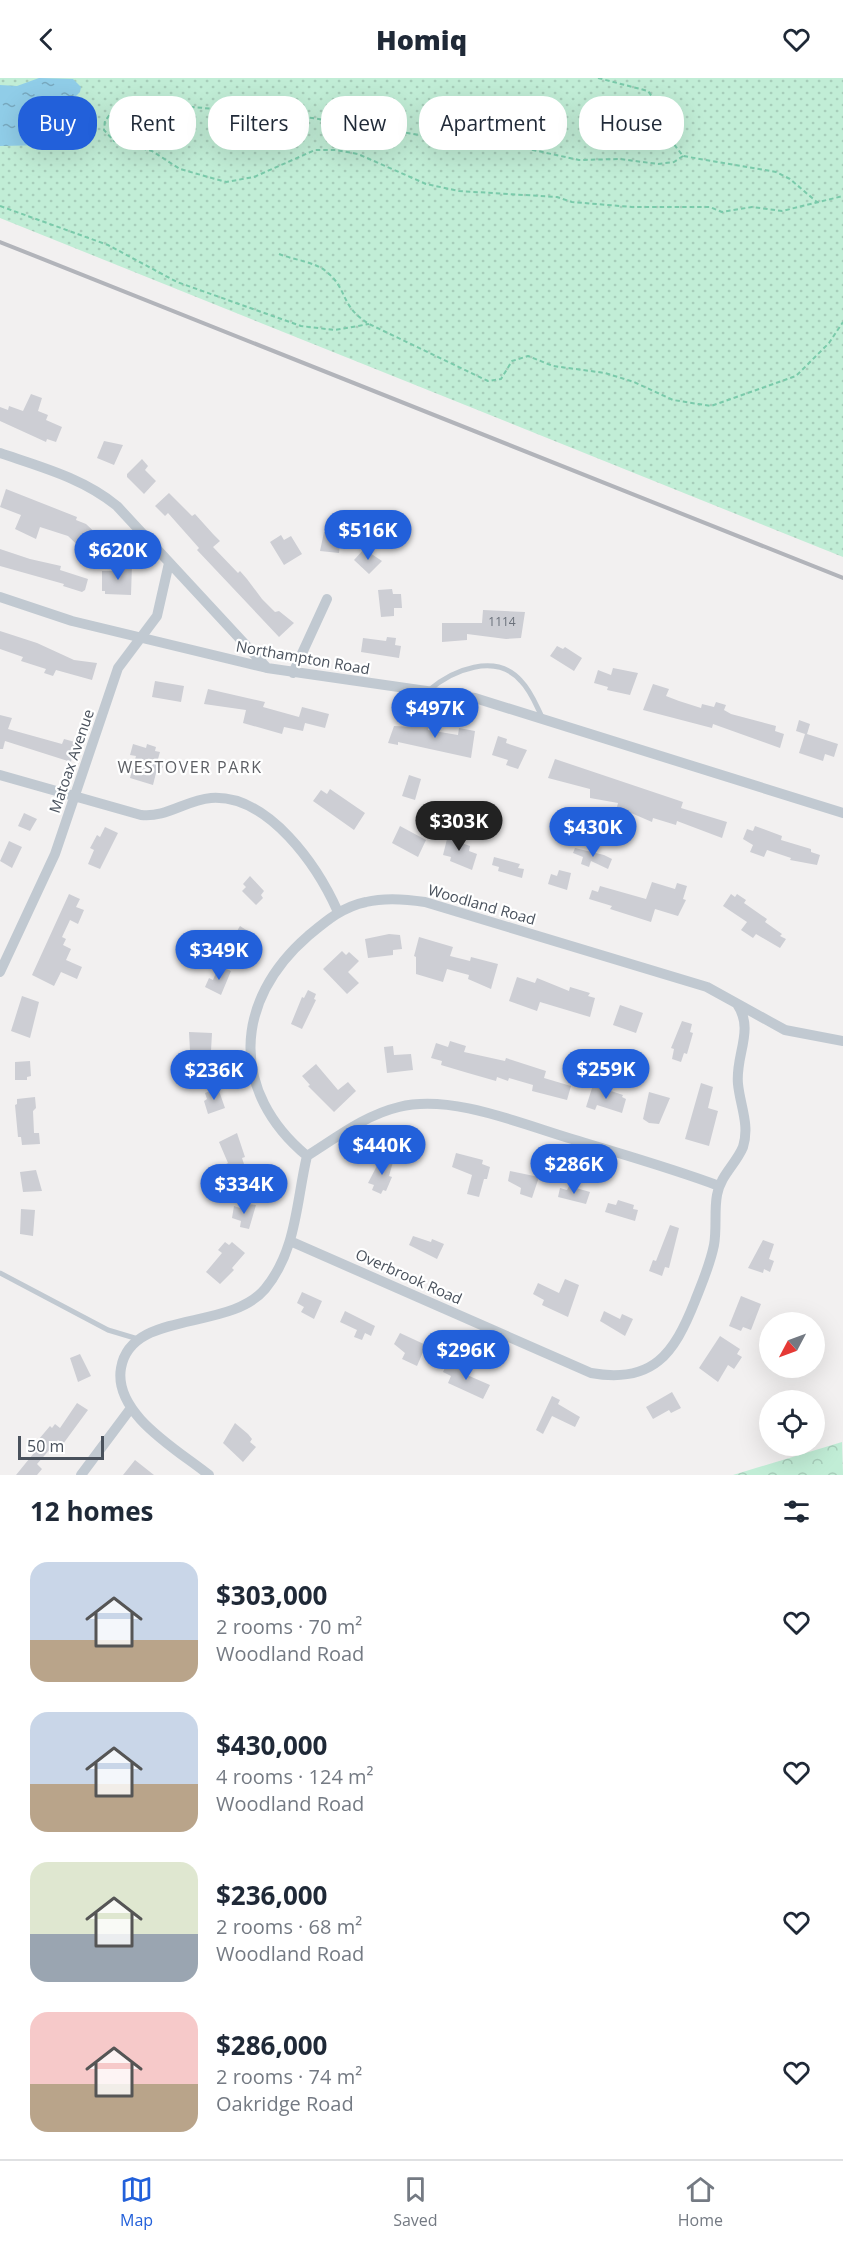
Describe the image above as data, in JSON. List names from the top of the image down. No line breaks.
{"streets":{"street":["Northampton Road","Matoax Avenue","Woodland Road","Overbrook Road"]},"crossings":[["Northampton Road","Matoax Avenue"],["Woodland Road","Overbrook Road"]],"districts":["WESTOVER PARK"],"house_numbers":["1114"],"scale_bar":"50 m","north":"bottom left","page":{"header":"Homiq","chip":["Buy","Rent","Filters","New","Apartment","House"],"price":["$516K","$620K","$497K","$303K","$430K","$349K","$259K","$236K","$440K","$286K","$334K","$296K"],"scale":"50 m","heading":"12 homes","list":[{"name":"$303,000","note":"2 rooms · 70 m² · Woodland Road"},{"name":"$430,000","note":"4 rooms · 124 m² · Woodland Road"},{"name":"$236,000","note":"2 rooms · 68 m² · Woodland Road"},{"name":"$286,000","note":"2 rooms · 74 m² · Oakridge Road"}],"tabs":["Map","Saved","Home"]}}
